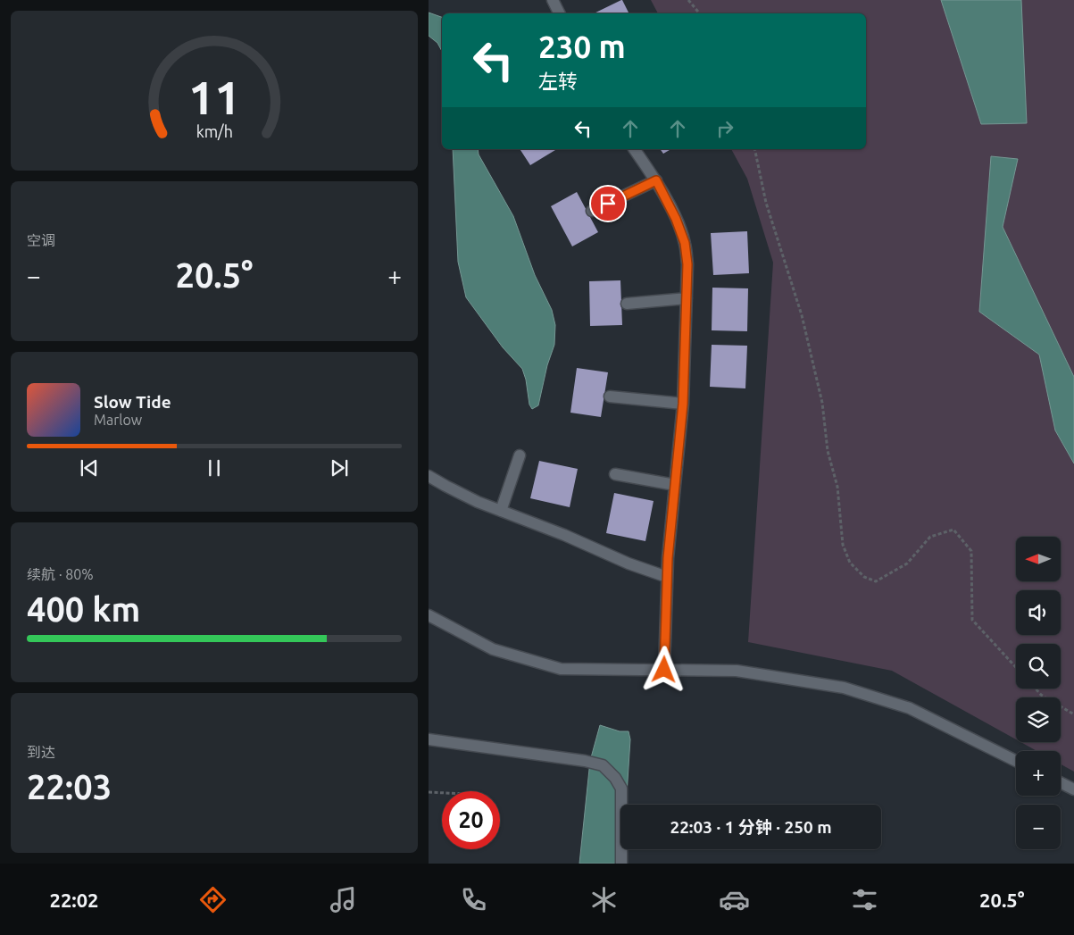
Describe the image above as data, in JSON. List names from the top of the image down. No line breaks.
{"north":"left","page":{"turn":["230 m","左转"],"tile":["空调",["续航 · 80%","400 km"],["到达","22:03"]],"heat":["−","20.5°","+"],"song":["Slow Tide","Marlow"],"map_buttons":["+","−"],"limit":"20","trip":"22:03 · 1 分钟 · 250 m","tabs":["22:02","20.5°"],"gauge":["11","km/h"]}}
